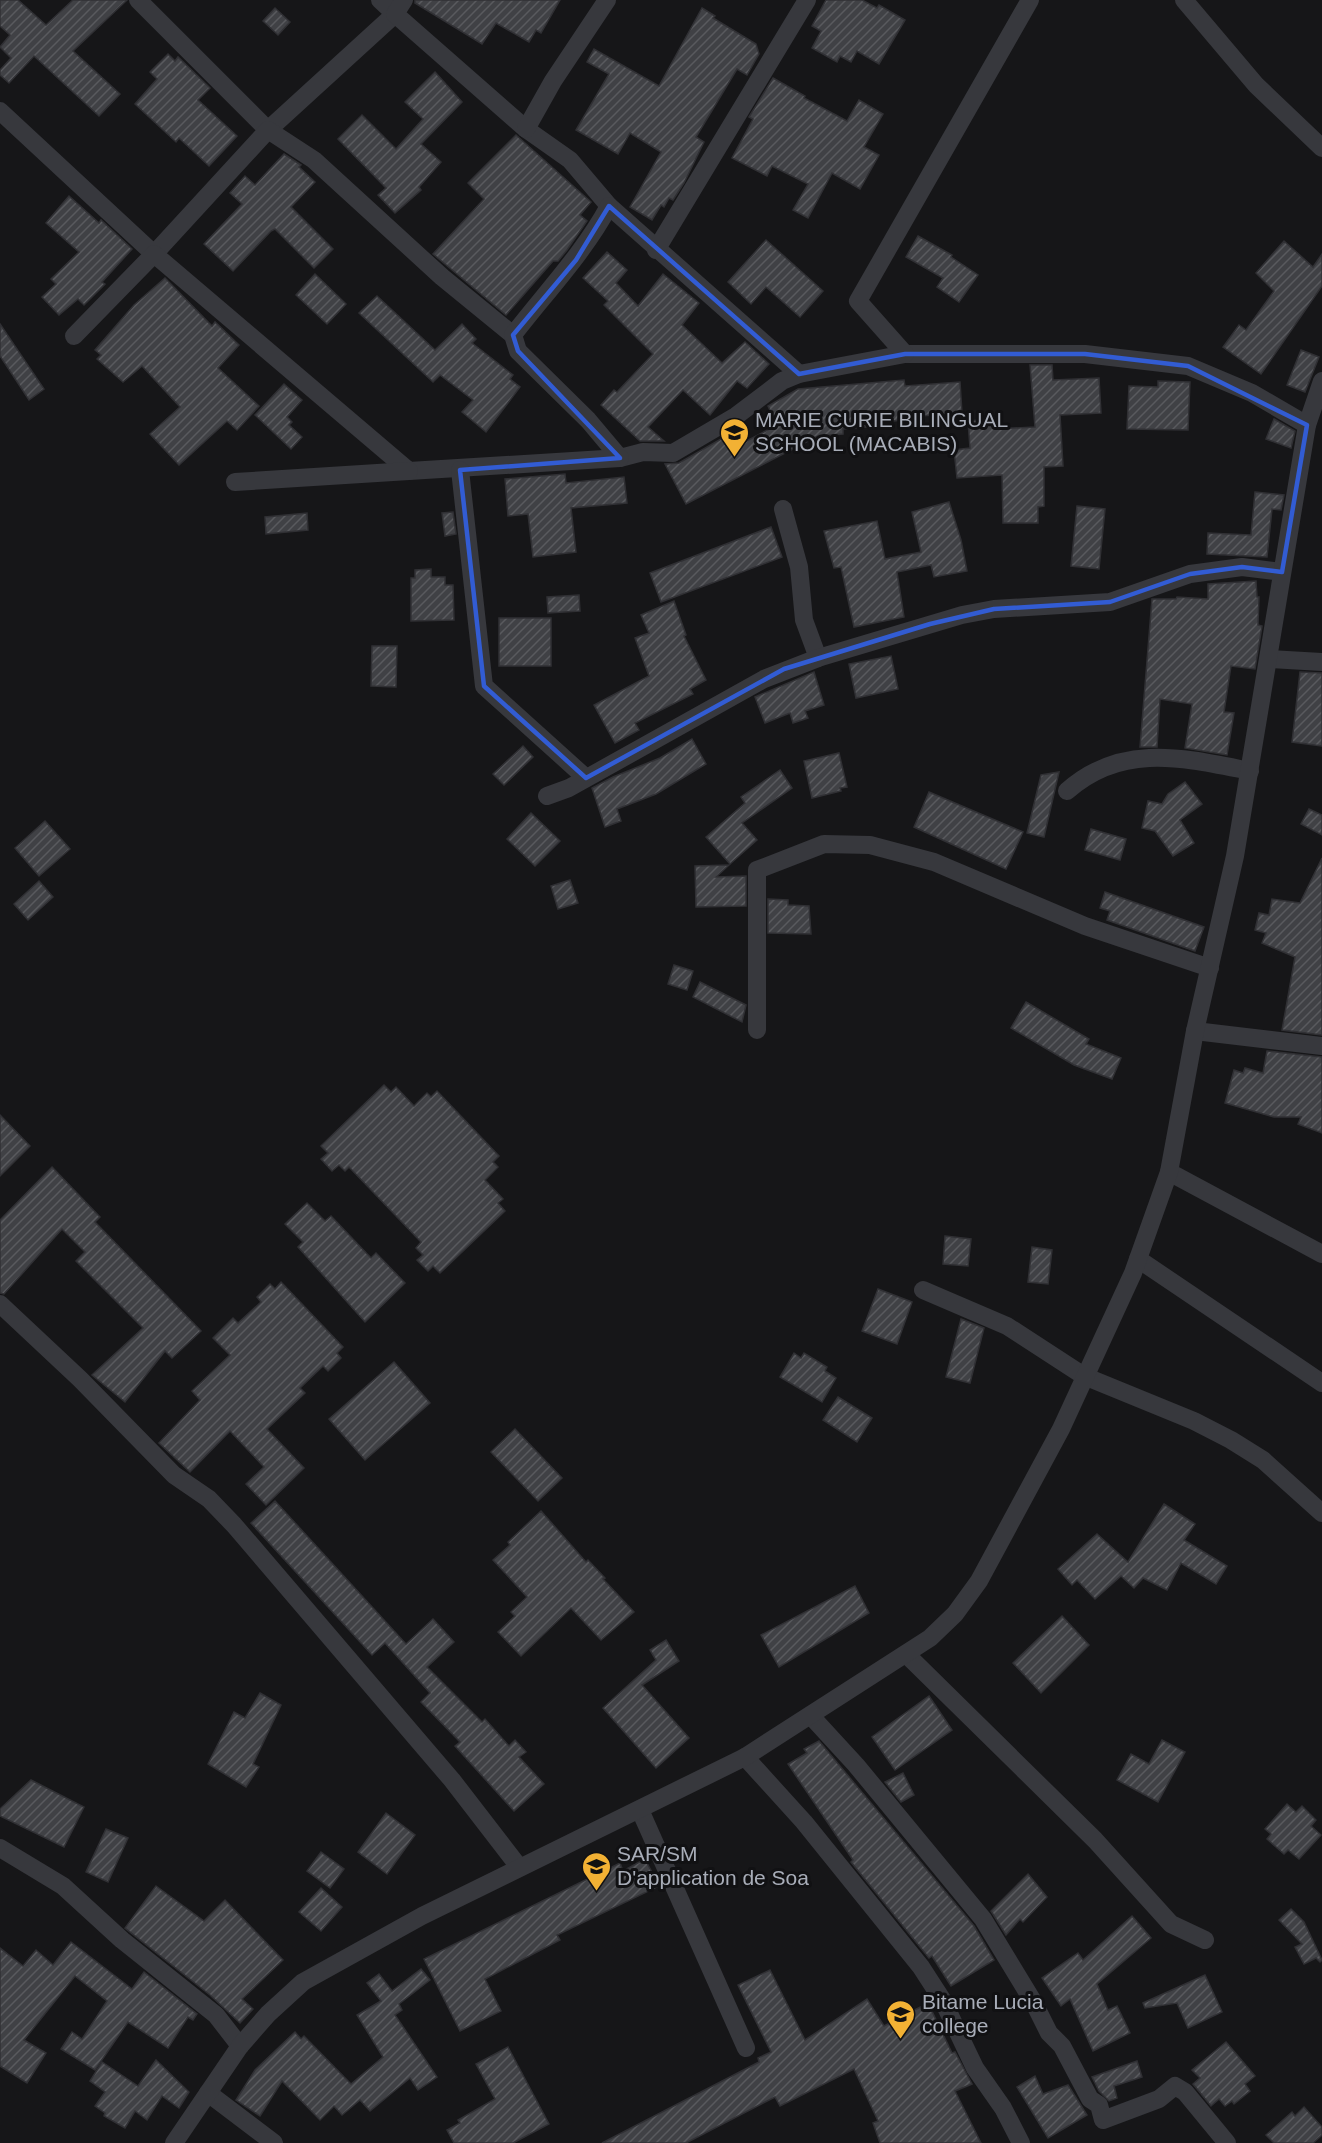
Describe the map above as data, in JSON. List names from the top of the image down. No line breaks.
{"places":{"school or university":["MARIE CURIE BILINGUAL SCHOOL (MACABIS)","SAR/SM D'application de Soa","Bitame Lucia college"]}}
